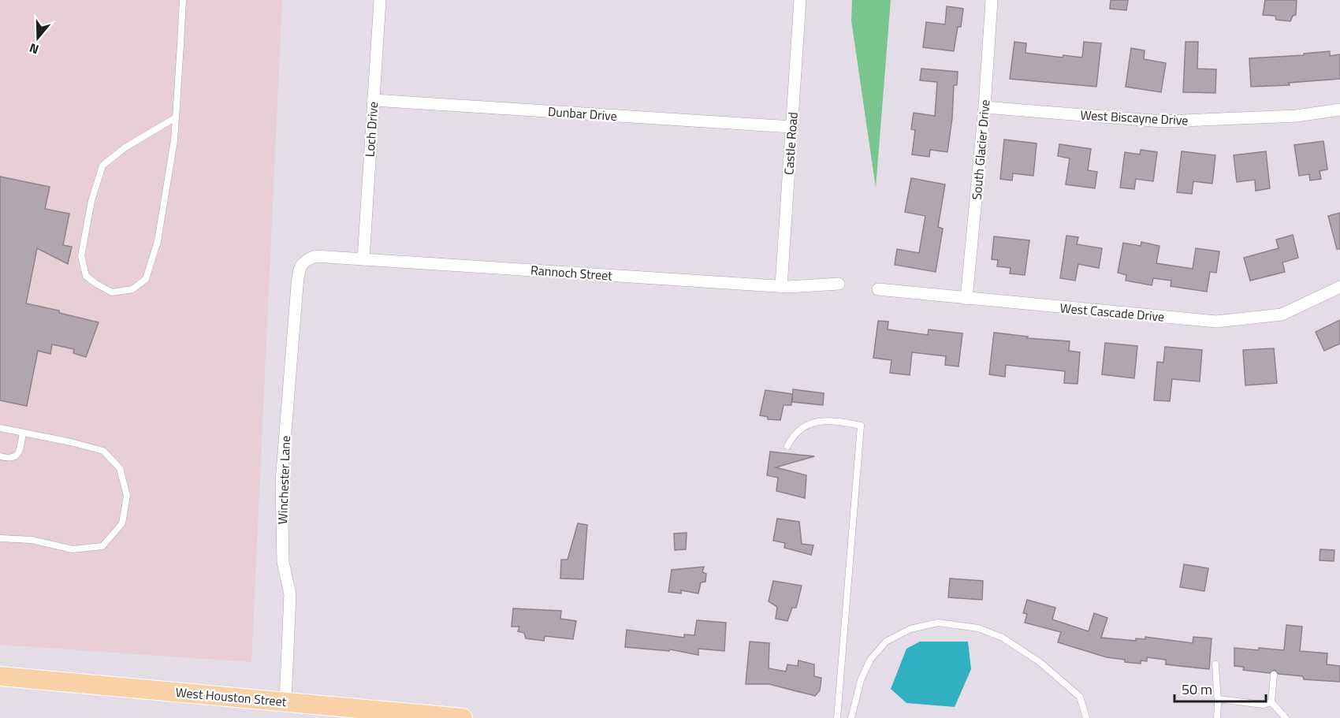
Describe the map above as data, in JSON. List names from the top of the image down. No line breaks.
{"streets":{"main road":["West Houston Street"],"street":["Dunbar Drive","West Biscayne Drive","Loch Drive","Castle Road","South Glacier Drive","Rannoch Street","West Cascade Drive","Winchester Lane"]},"crossings":[["Dunbar Drive","Loch Drive"],["Dunbar Drive","Castle Road"],["West Biscayne Drive","South Glacier Drive"],["Loch Drive","Rannoch Street"],["Castle Road","Rannoch Street"],["South Glacier Drive","West Cascade Drive"],["Rannoch Street","Winchester Lane"],["Winchester Lane","West Houston Street"]],"scale_bar":"50 m","north":"bottom"}
